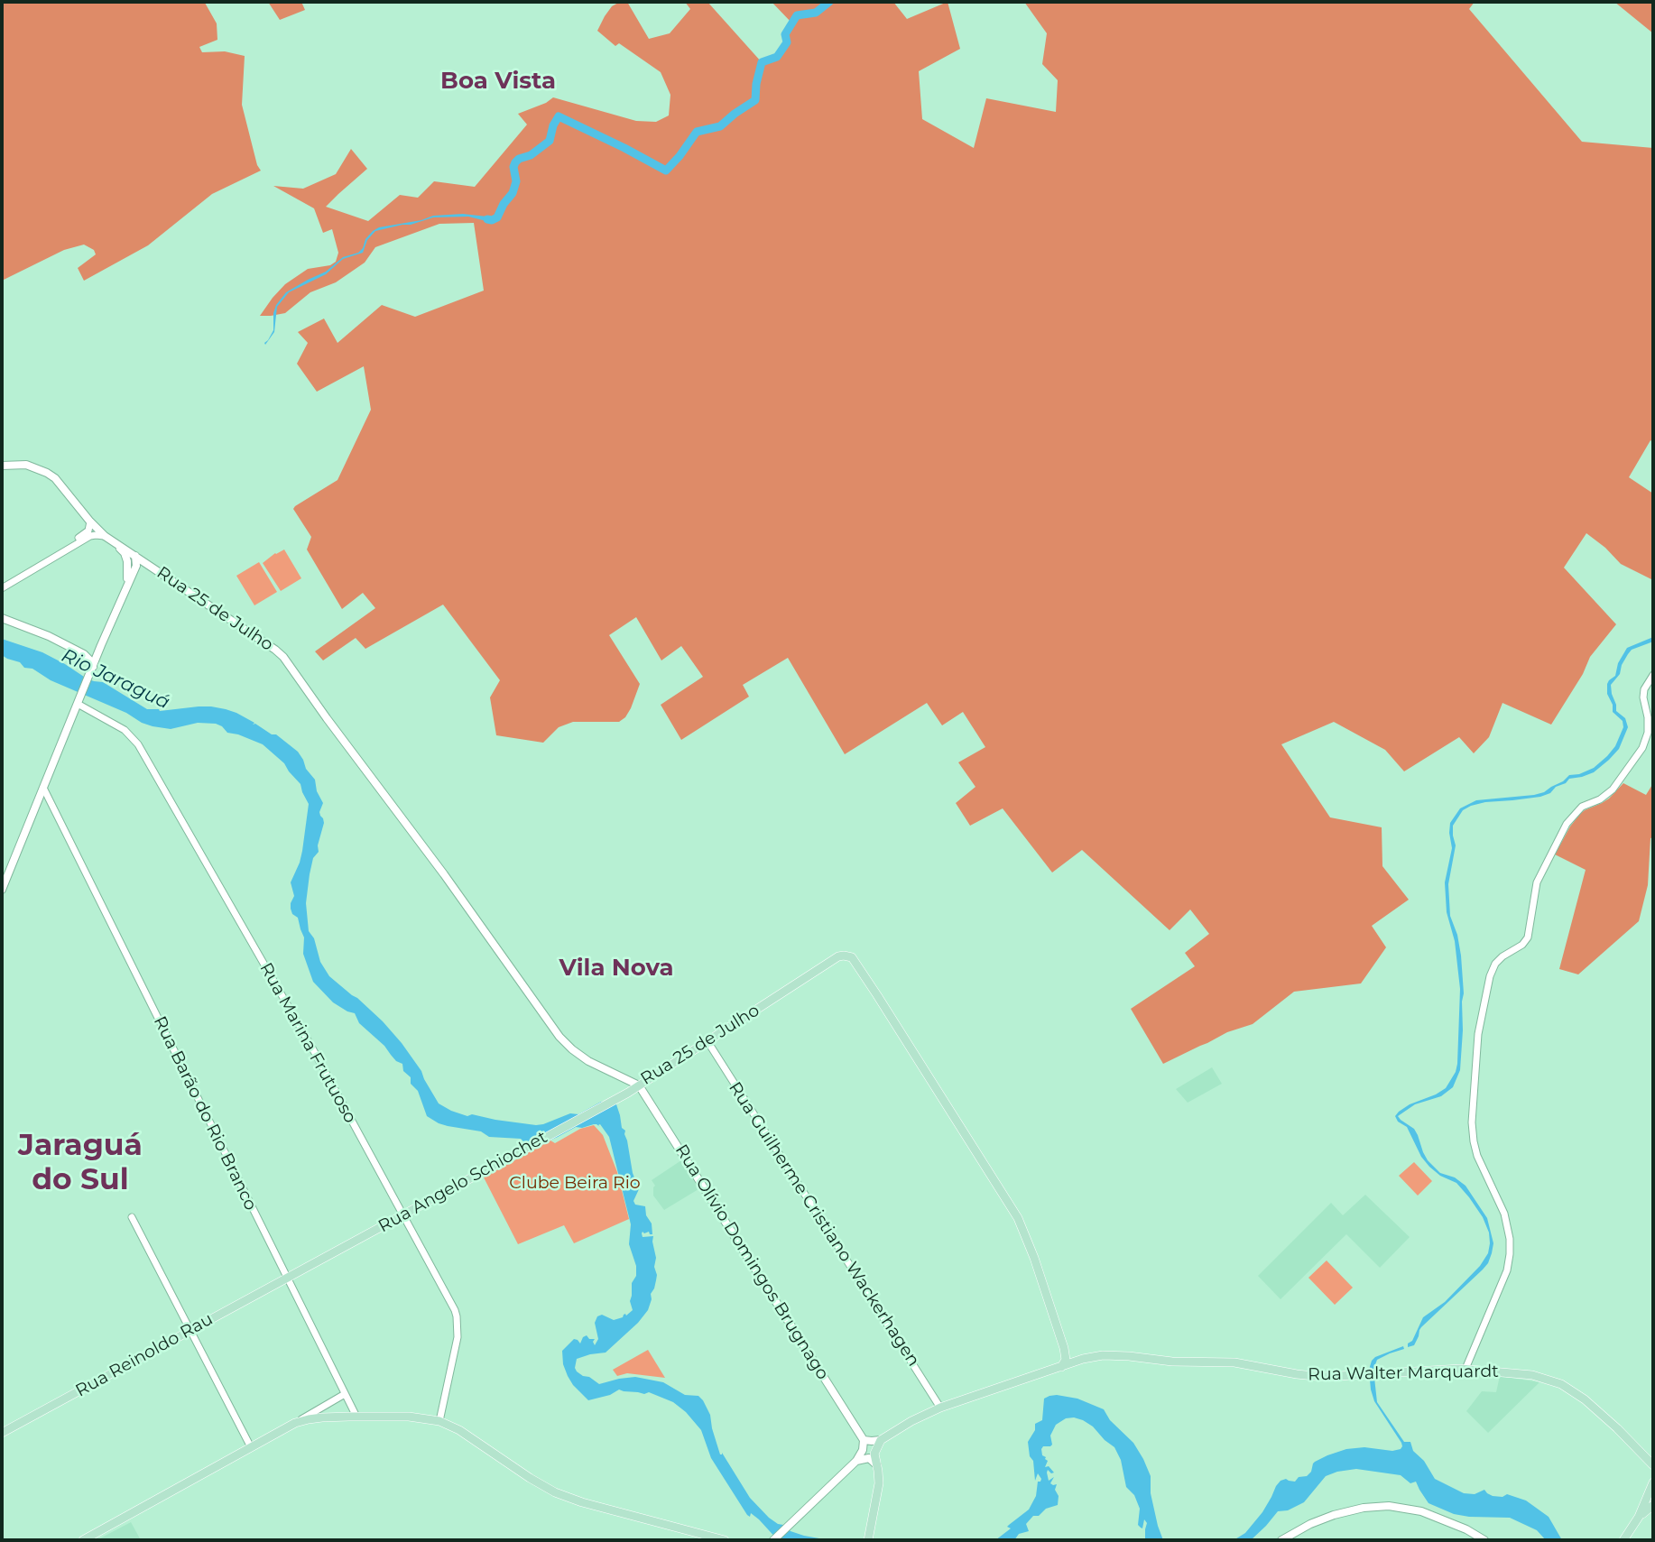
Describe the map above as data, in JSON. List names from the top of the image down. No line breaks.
{"streets":{"main road":["Rua 25 de Julho","Rua Angelo Schiochet","Rua Olívio Domingos Brugnago","Rua Reinoldo Rau","Rua Walter Marquardt"],"street":["Rua Marina Frutuoso","Rua Barão do Rio Branco","Rua Guilherme Cristiano Wackerhagen"]},"crossings":[["Rua 25 de Julho","Rua Angelo Schiochet"],["Rua 25 de Julho","Rua Guilherme Cristiano Wackerhagen"],["Rua 25 de Julho","Rua Olívio Domingos Brugnago"],["Rua 25 de Julho","Rua Walter Marquardt"],["Rua Marina Frutuoso","Rua Angelo Schiochet"],["Rua Barão do Rio Branco","Rua Angelo Schiochet"],["Rua Barão do Rio Branco","Rua Reinoldo Rau"],["Rua Angelo Schiochet","Rua Olívio Domingos Brugnago"],["Rua Angelo Schiochet","Rua Reinoldo Rau"],["Rua Guilherme Cristiano Wackerhagen","Rua Walter Marquardt"]],"districts":["Boa Vista","Vila Nova","Jaraguá do Sul"],"water":["Rio Jaraguá"],"parks":["Clube Beira Rio"]}
